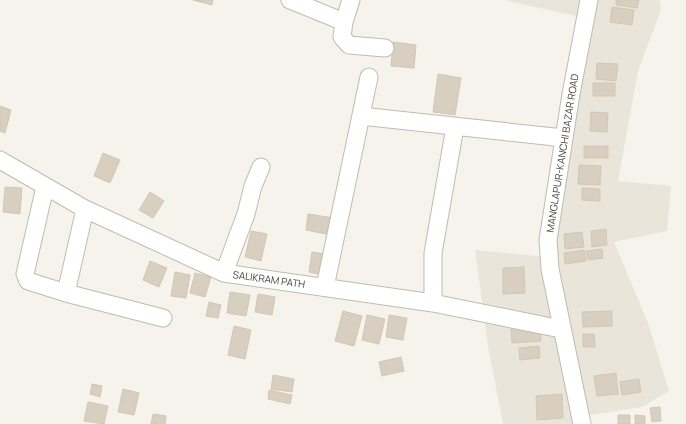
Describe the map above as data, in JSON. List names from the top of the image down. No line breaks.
{"streets":{"street":["MANGLAPUR-KANCHI BAZAR ROAD","SALIKRAM PATH"]},"crossings":[["MANGLAPUR-KANCHI BAZAR ROAD","SALIKRAM PATH"]]}
